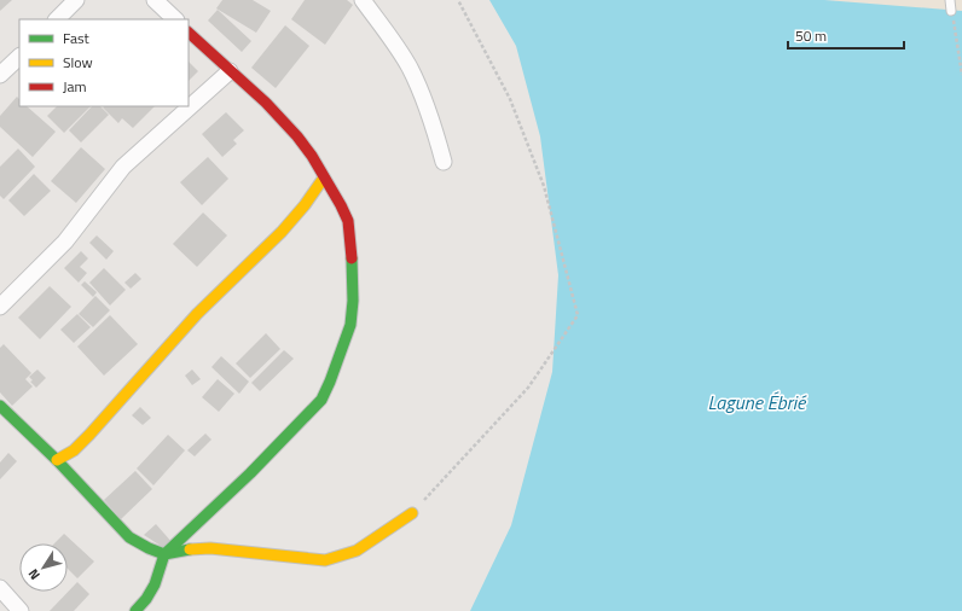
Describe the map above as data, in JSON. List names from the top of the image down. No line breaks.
{"water":["Lagune Ébrié"],"legend":["Fast","Slow","Jam"],"scale_bar":"50 m","north":"bottom left"}
